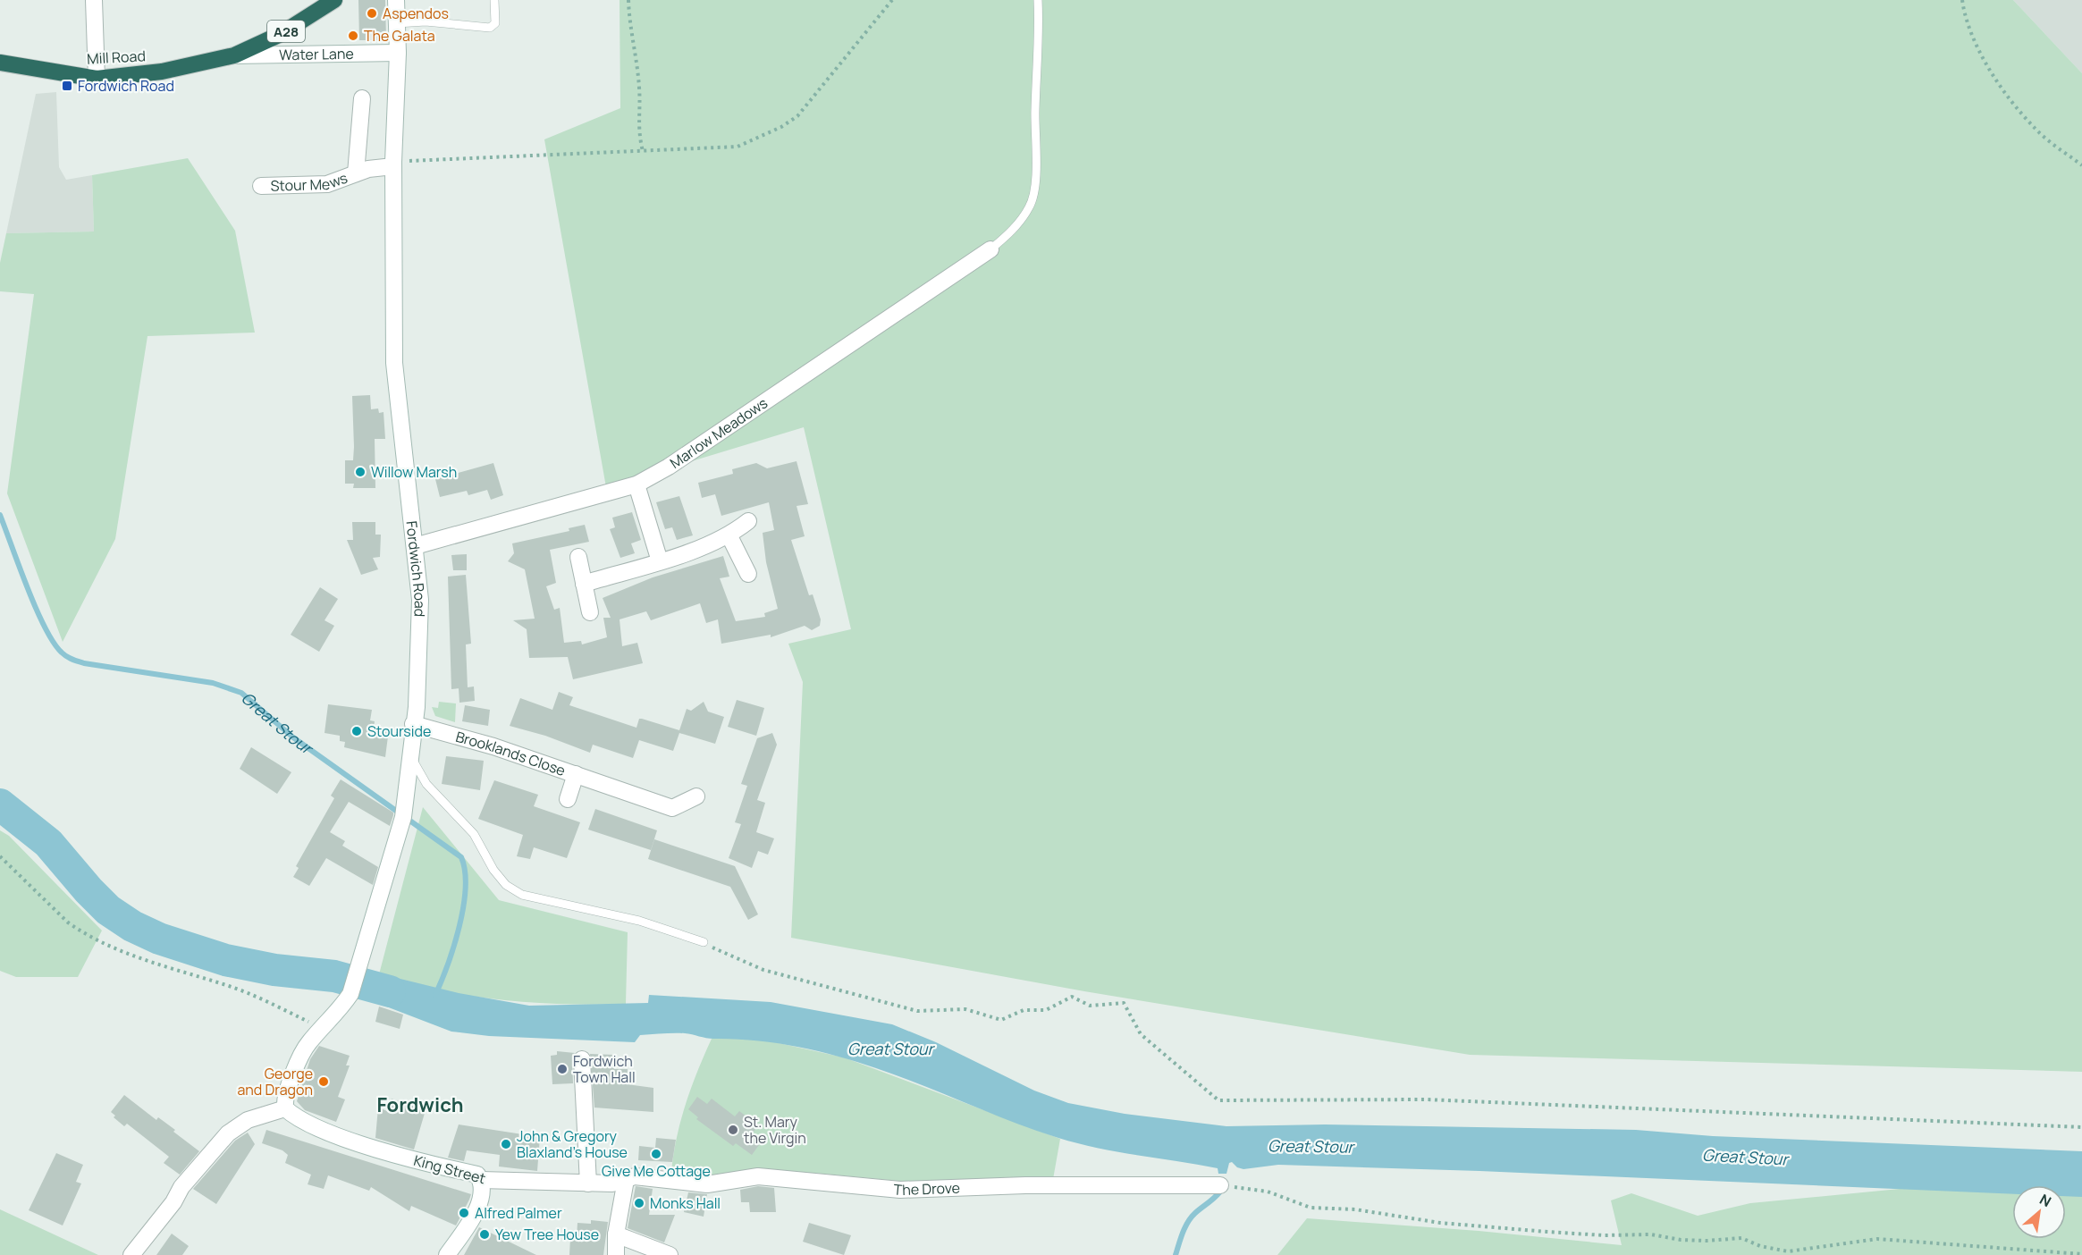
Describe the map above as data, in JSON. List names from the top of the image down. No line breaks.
{"streets":{"highway":["A28","Mill Road"],"street":["Water Lane","Stour Mews","Marlow Meadows","Fordwich Road","Brooklands Close","King Street","The Drove"]},"crossings":[["A28","Water Lane"],["A28","Mill Road"],["Water Lane","Mill Road"],["Water Lane","Fordwich Road"],["Stour Mews","Fordwich Road"],["Marlow Meadows","Fordwich Road"],["Fordwich Road","Brooklands Close"],["Fordwich Road","King Street"],["King Street","The Drove"]],"districts":["Fordwich"],"water":["Great Stour"],"places":{"other":["Aspendos","The Galata","Willow Marsh","Stourside","Fordwich Town Hall","George and Dragon","St. Mary the Virgin","John & Gregory Blaxland's House","Give Me Cottage","Monks Hall","Alfred Palmer","Yew Tree House"],"transit":["Fordwich Road"]},"north":"top right"}
